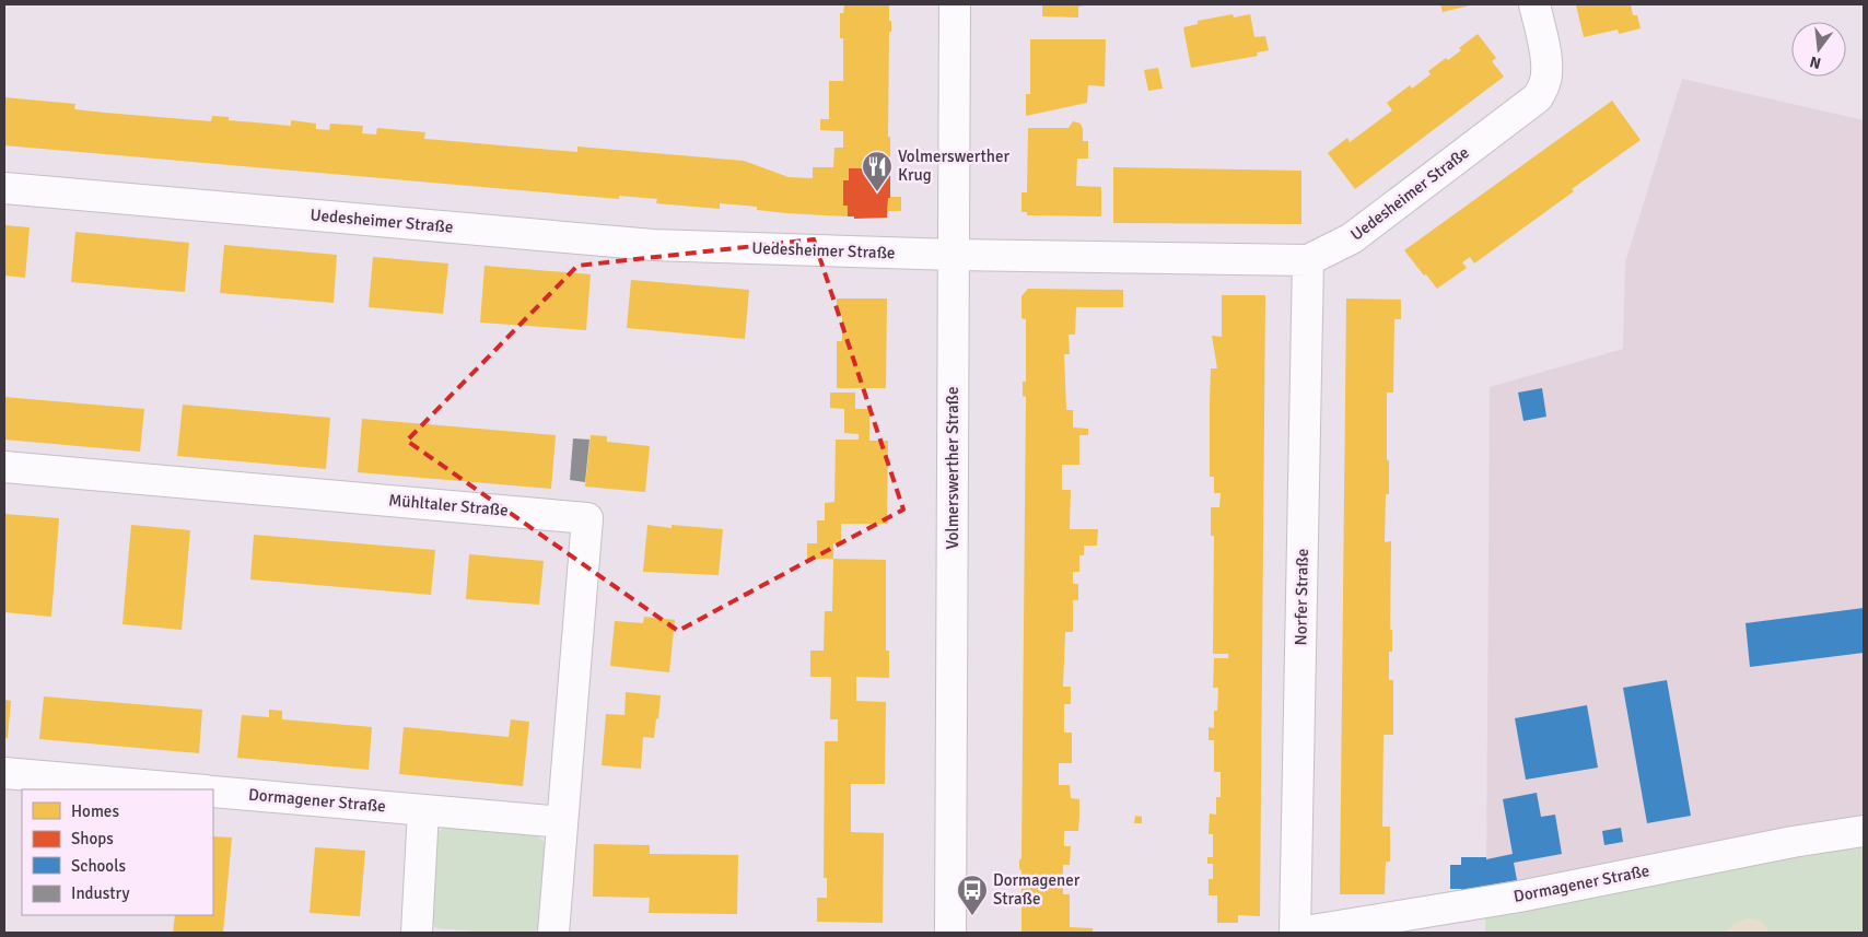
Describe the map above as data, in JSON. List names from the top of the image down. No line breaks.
{"streets":{"street":["Uedesheimer Straße","Volmerswerther Straße","Mühltaler Straße","Norfer Straße","Dormagener Straße"]},"crossings":[["Uedesheimer Straße","Volmerswerther Straße"],["Uedesheimer Straße","Norfer Straße"],["Mühltaler Straße","Dormagener Straße"],["Norfer Straße","Dormagener Straße"]],"places":{"restaurant":["Volmerswerther Krug"],"bus stop":["Dormagener Straße"]},"legend":["Homes","Shops","Schools","Industry"],"north":"bottom"}
